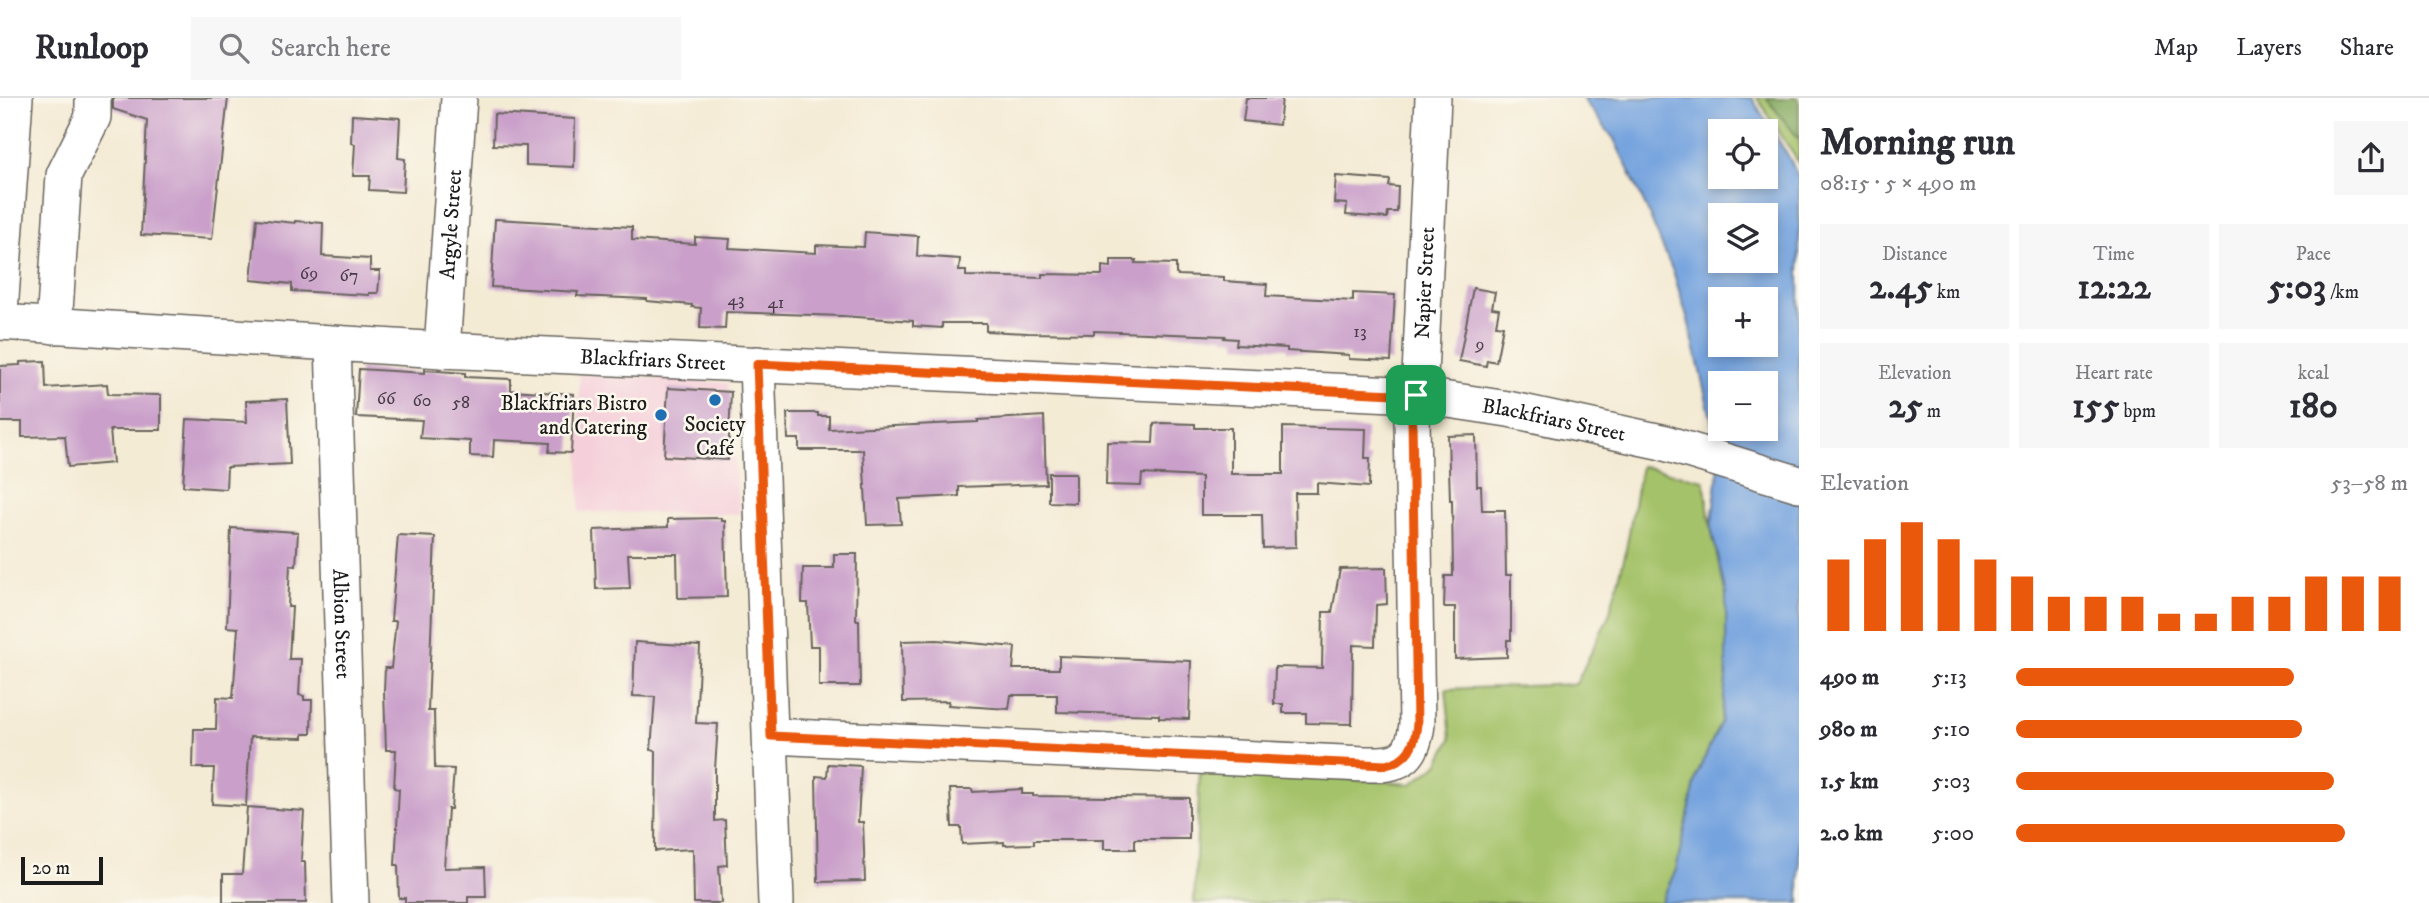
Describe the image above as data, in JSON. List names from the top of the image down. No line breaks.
{"streets":{"street":["Argyle Street","Napier Street","Blackfriars Street","Albion Street"]},"crossings":[["Argyle Street","Blackfriars Street"],["Napier Street","Blackfriars Street"],["Blackfriars Street","Albion Street"]],"places":["Society Café","Blackfriars Bistro and Catering"],"house_numbers":["69","67","43","41","13","9","66","60","58"],"scale_bar":"20 m","page":{"header":"Runloop","search":"Search here","nav":["Map","Layers","Share"],"heading":["Morning run","08:15 · 5 × 490 m"],"map_buttons":["+","−"],"stats":[["Distance","2.45 km"],["Time","12:22"],["Pace","5:03 /km"],["Elevation","25 m"],["Heart rate","155 bpm"],["kcal","180"]],"chart":["Elevation","53–58 m"],"list":[{"name":"490 m","note":"5:13"},{"name":"980 m","note":"5:10"},{"name":"1.5 km","note":"5:03"},{"name":"2.0 km","note":"5:00"}],"scale":"20 m"}}
